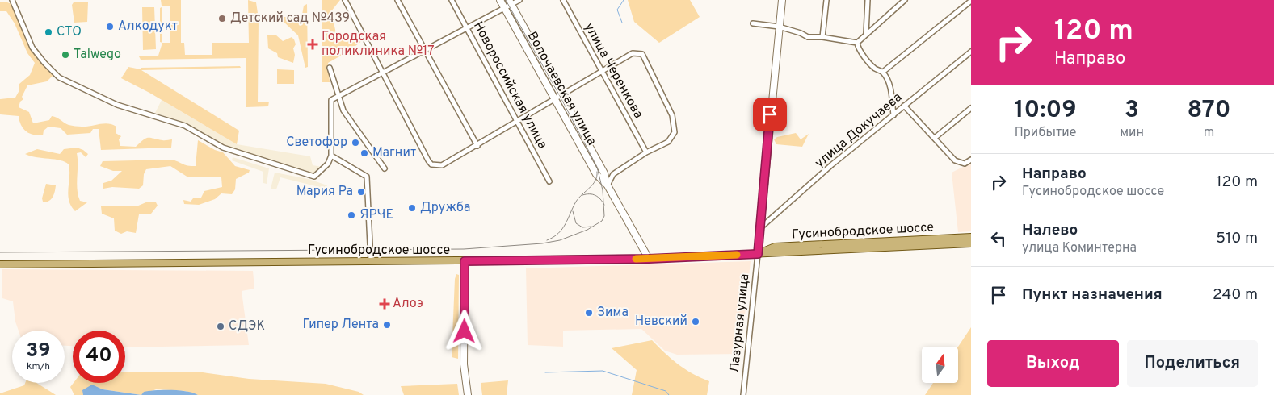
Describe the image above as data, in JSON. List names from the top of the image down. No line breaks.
{"streets":{"main road":["Волочаевская улица","Гусинобродское шоссе"],"street":["улица Черенкова","Новороссийская улица","улица Докучаева","Лазурная улица"]},"crossings":[["Волочаевская улица","Гусинобродское шоссе"],["Гусинобродское шоссе","Лазурная улица"]],"places":{"other":["Детский сад №439","Алкодукт","СТО","Talwego","Светофор","Магнит","Мария Ра","Дружба","ЯРЧЕ","Зима","Невский","Гипер Лента","СДЭК"],"health":["Городская поликлиника №17","Алоэ"]},"north":"top","page":{"turn":["120 m","Направо"],"eta":["10:09","Прибытие","3","мин","870","m"],"list":[{"name":"Направо","note":"Гусинобродское шоссе","value":"120 m"},{"name":"Налево","note":"улица Коминтерна","value":"510 m"},{"name":"Пункт назначения","value":"240 m"}],"speed":"39 km/h","limit":"40","buttons":["Выход","Поделиться"]}}
